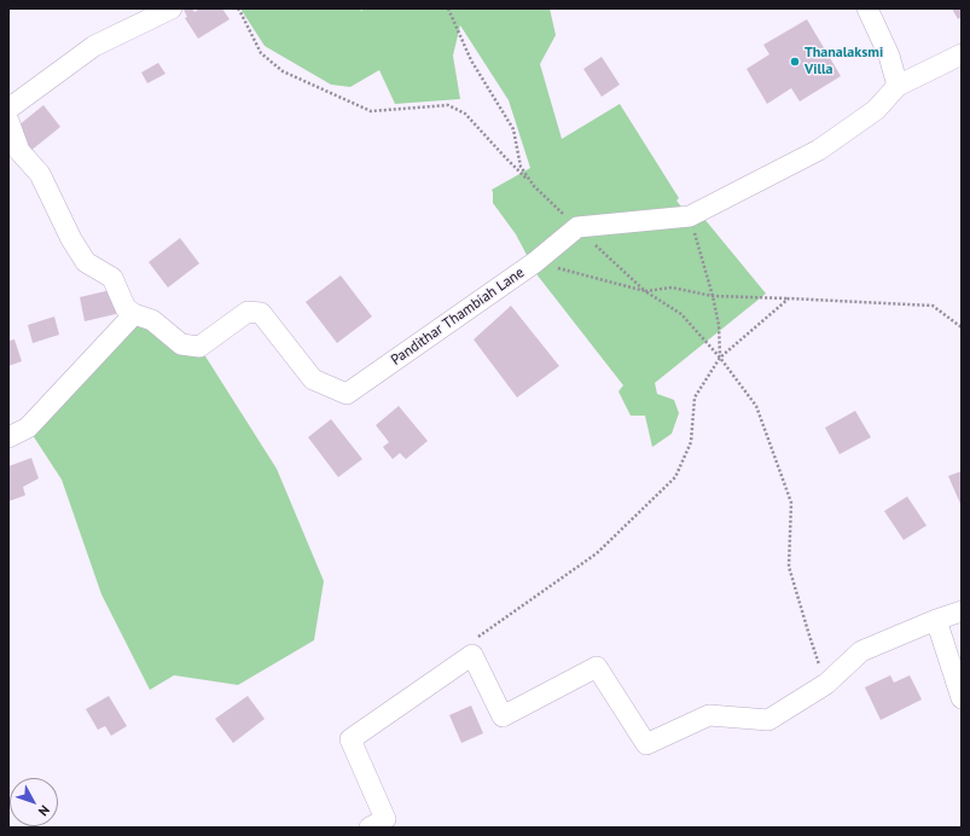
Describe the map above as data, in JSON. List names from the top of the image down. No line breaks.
{"streets":{"street":["Pandithar Thambiah Lane"]},"places":["Thanalaksmi Villa"],"north":"bottom right"}
